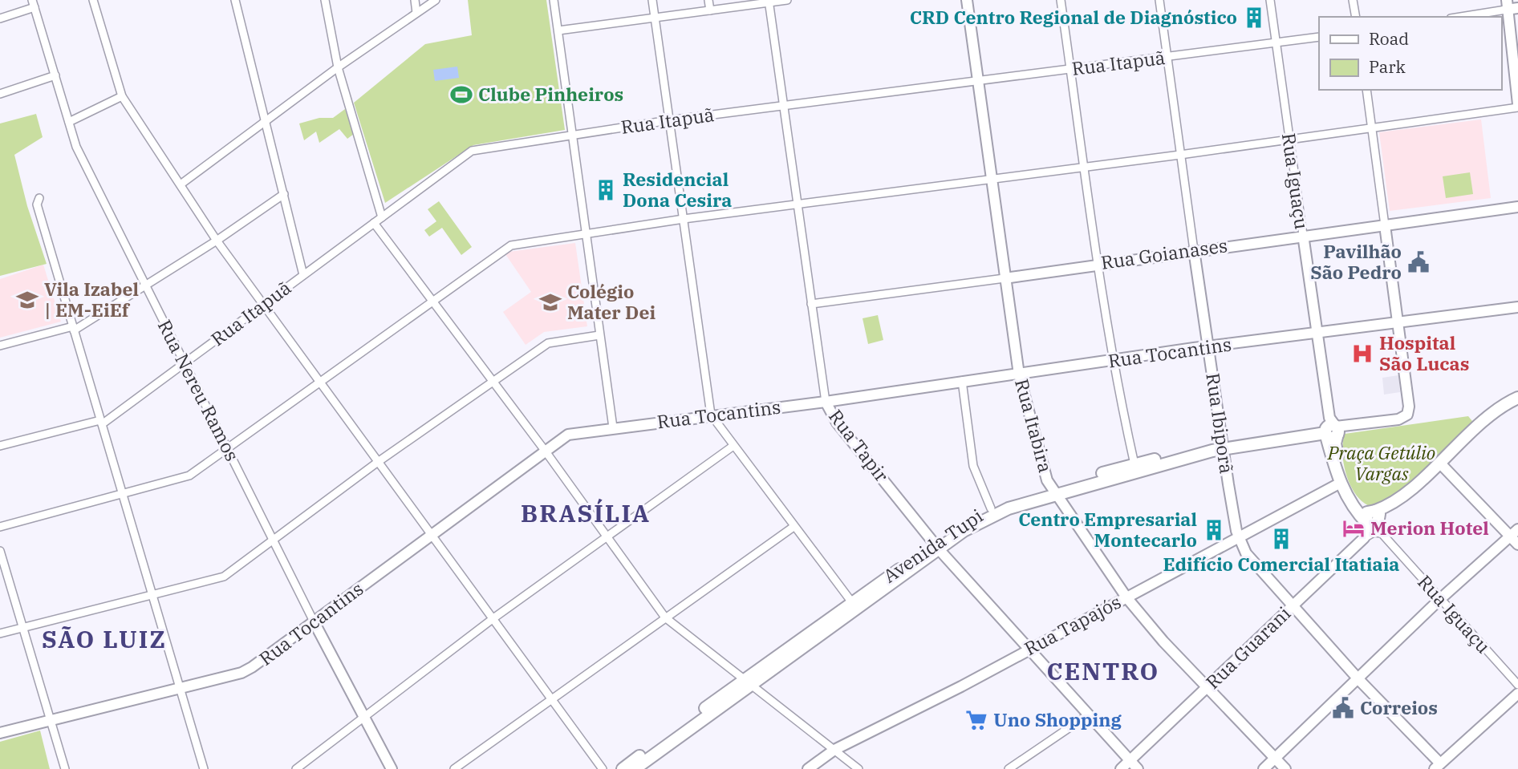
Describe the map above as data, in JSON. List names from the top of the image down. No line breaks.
{"streets":{"main road":["Rua Iguaçu","Avenida Tupi"],"street":["Rua Itapuã","Rua Goianases","Rua Tocantins","Rua Nereu Ramos","Rua Ibiporã","Rua Itabira","Rua Tapir","Rua Tapajós","Rua Guarani"]},"crossings":[["Rua Itapuã","Rua Iguaçu"],["Rua Itapuã","Rua Nereu Ramos"],["Rua Itapuã","Rua Ibiporã"],["Rua Itapuã","Rua Itabira"],["Rua Itapuã","Rua Tapir"],["Rua Iguaçu","Rua Goianases"],["Rua Iguaçu","Rua Tocantins"],["Rua Iguaçu","Avenida Tupi"],["Rua Iguaçu","Rua Tapajós"],["Rua Goianases","Rua Ibiporã"],["Rua Goianases","Rua Itabira"],["Rua Goianases","Rua Tapir"],["Rua Tocantins","Rua Nereu Ramos"],["Rua Tocantins","Rua Ibiporã"],["Rua Tocantins","Rua Itabira"],["Rua Tocantins","Rua Tapir"],["Rua Ibiporã","Avenida Tupi"],["Rua Ibiporã","Rua Tapajós"],["Rua Ibiporã","Rua Guarani"],["Rua Itabira","Avenida Tupi"],["Rua Itabira","Rua Tapajós"],["Rua Itabira","Rua Guarani"],["Rua Tapir","Avenida Tupi"],["Rua Tapir","Rua Tapajós"],["Rua Tapir","Rua Guarani"]],"districts":["BRASÍLIA","SÃO LUIZ","CENTRO"],"parks":["Praça Getúlio Vargas"],"places":{"building":["CRD Centro Regional de Diagnóstico","Residencial Dona Cesira","Centro Empresarial Montecarlo","Edifício Comercial Itatiaia"],"sports":["Clube Pinheiros"],"public building":["Pavilhão São Pedro","Correios"],"school or university":["Vila Izabel | EM-EiEf","Colégio Mater Dei"],"hospital":["Hospital São Lucas"],"hotel":["Merion Hotel"],"supermarket":["Uno Shopping"]},"legend":["Road","Park"]}
